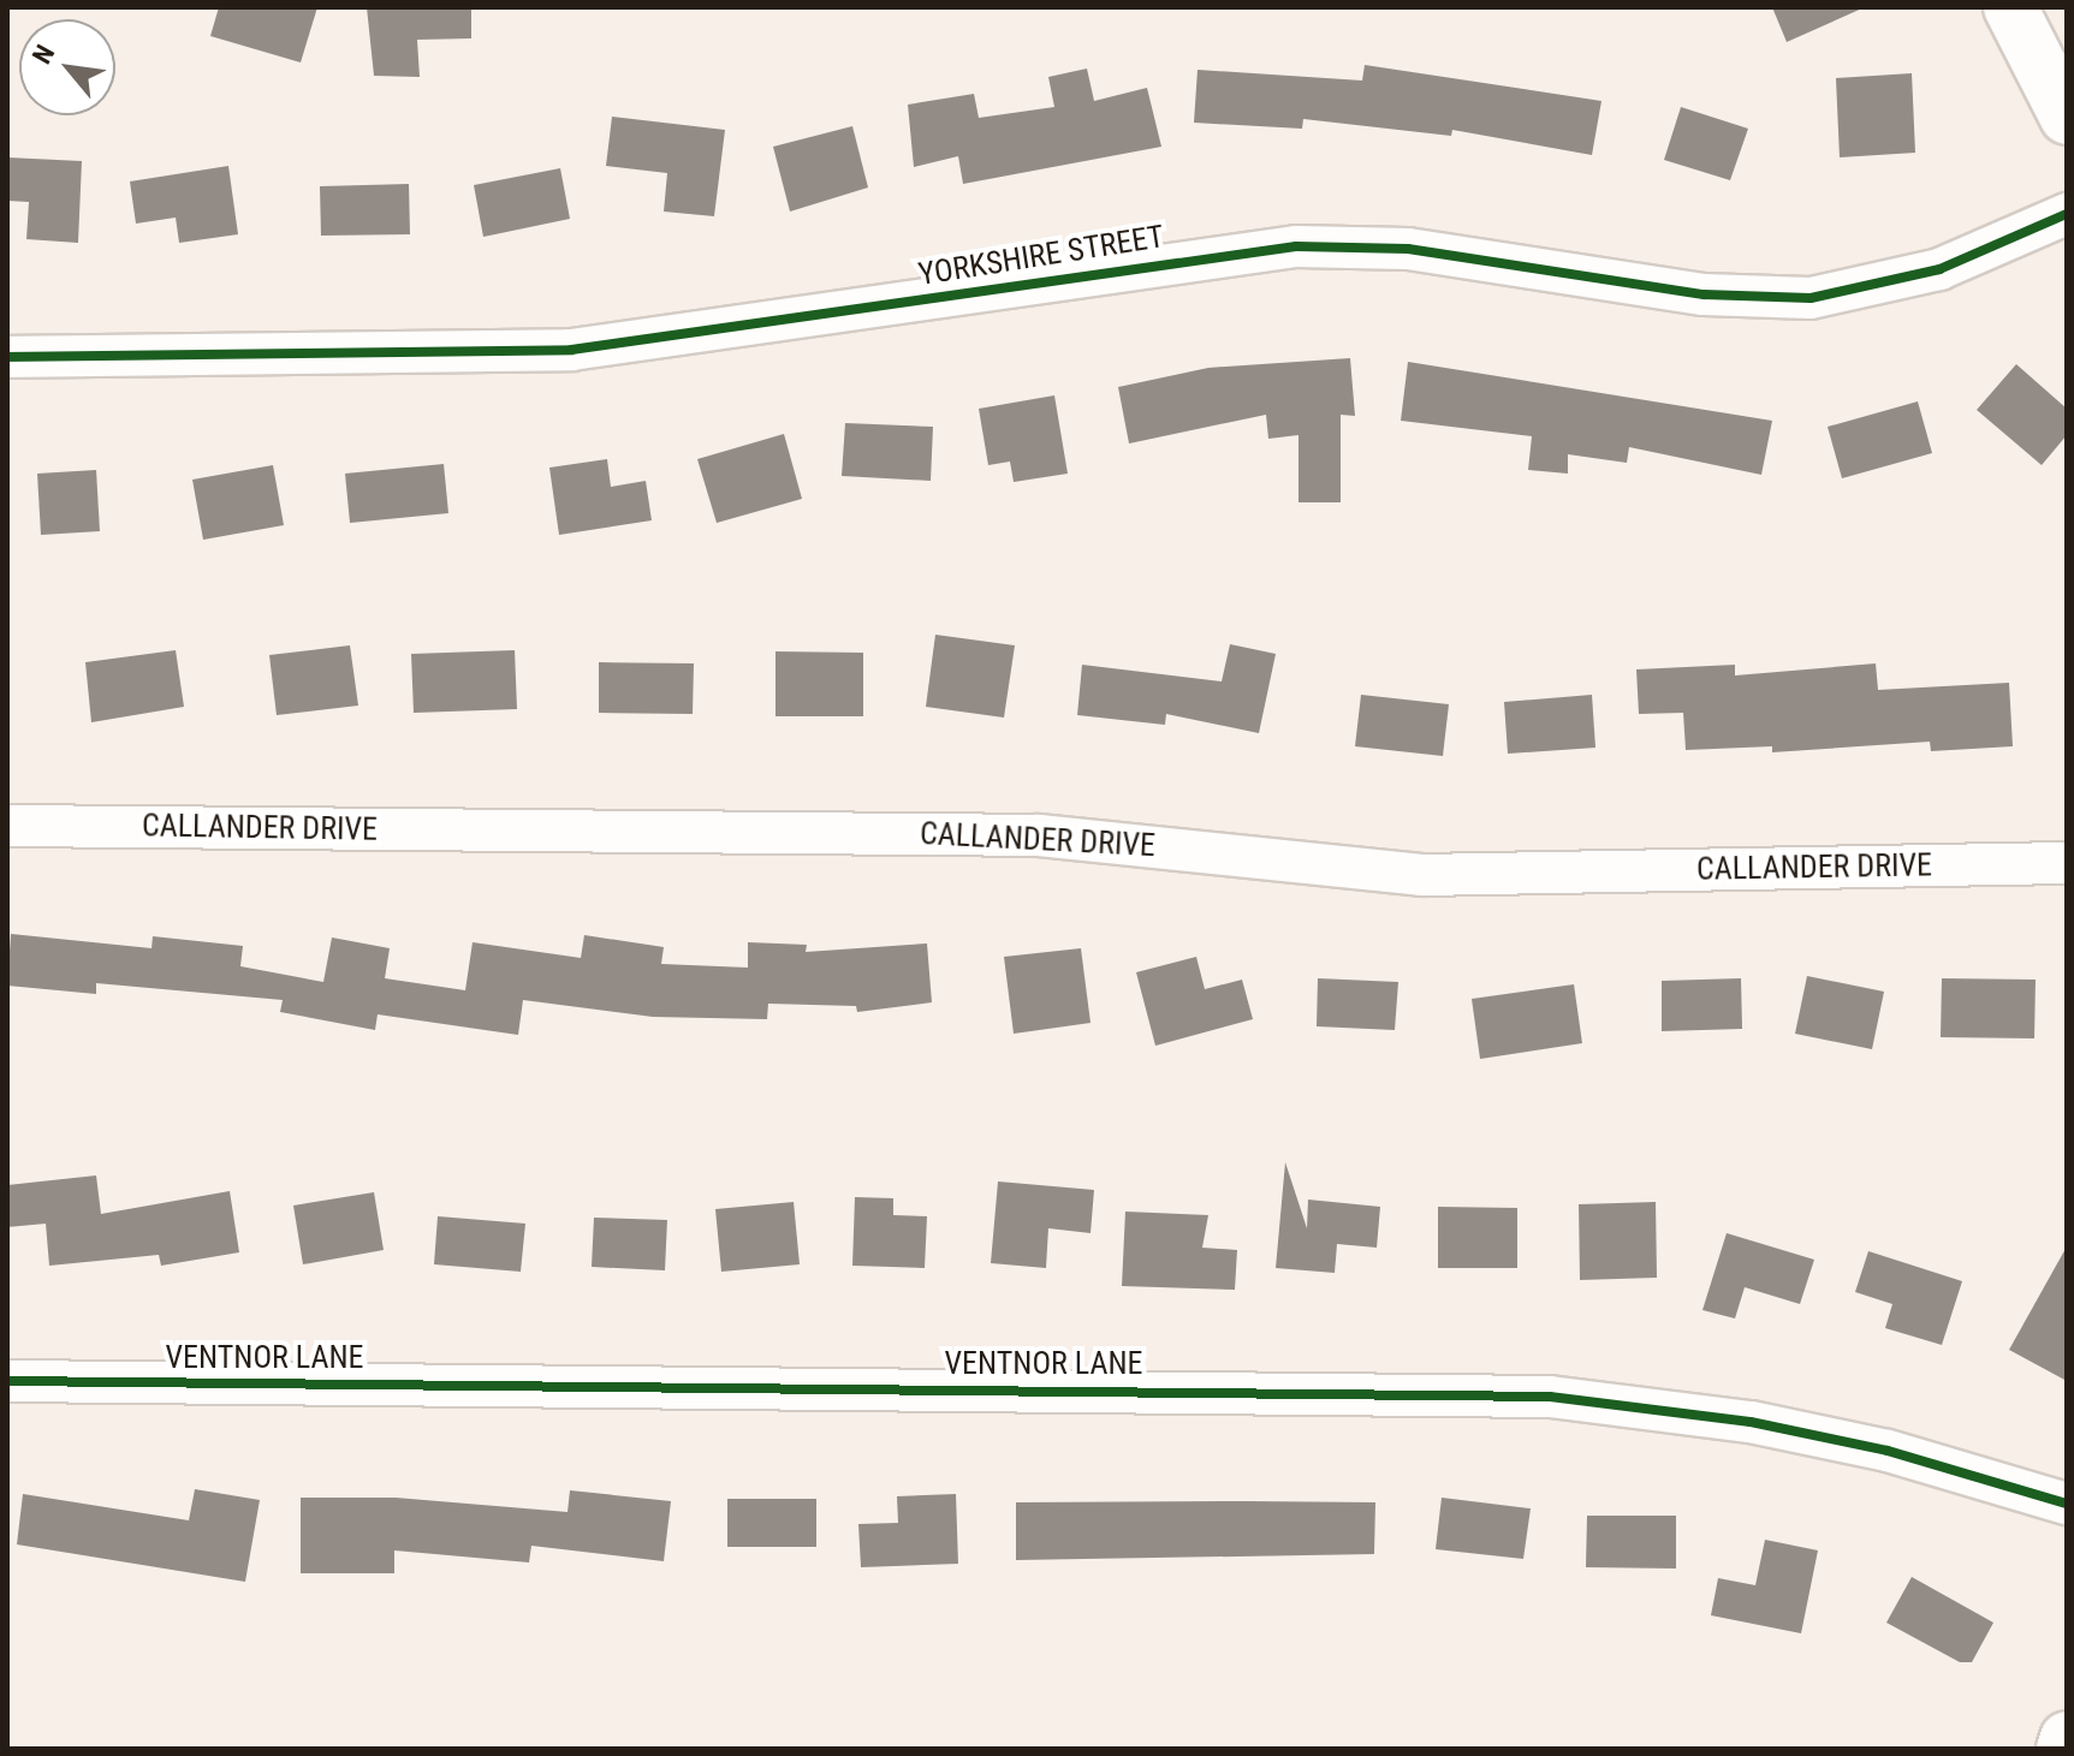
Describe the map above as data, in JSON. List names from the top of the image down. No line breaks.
{"streets":{"street":["YORKSHIRE STREET","CALLANDER DRIVE","VENTNOR LANE"]},"north":"top left"}
